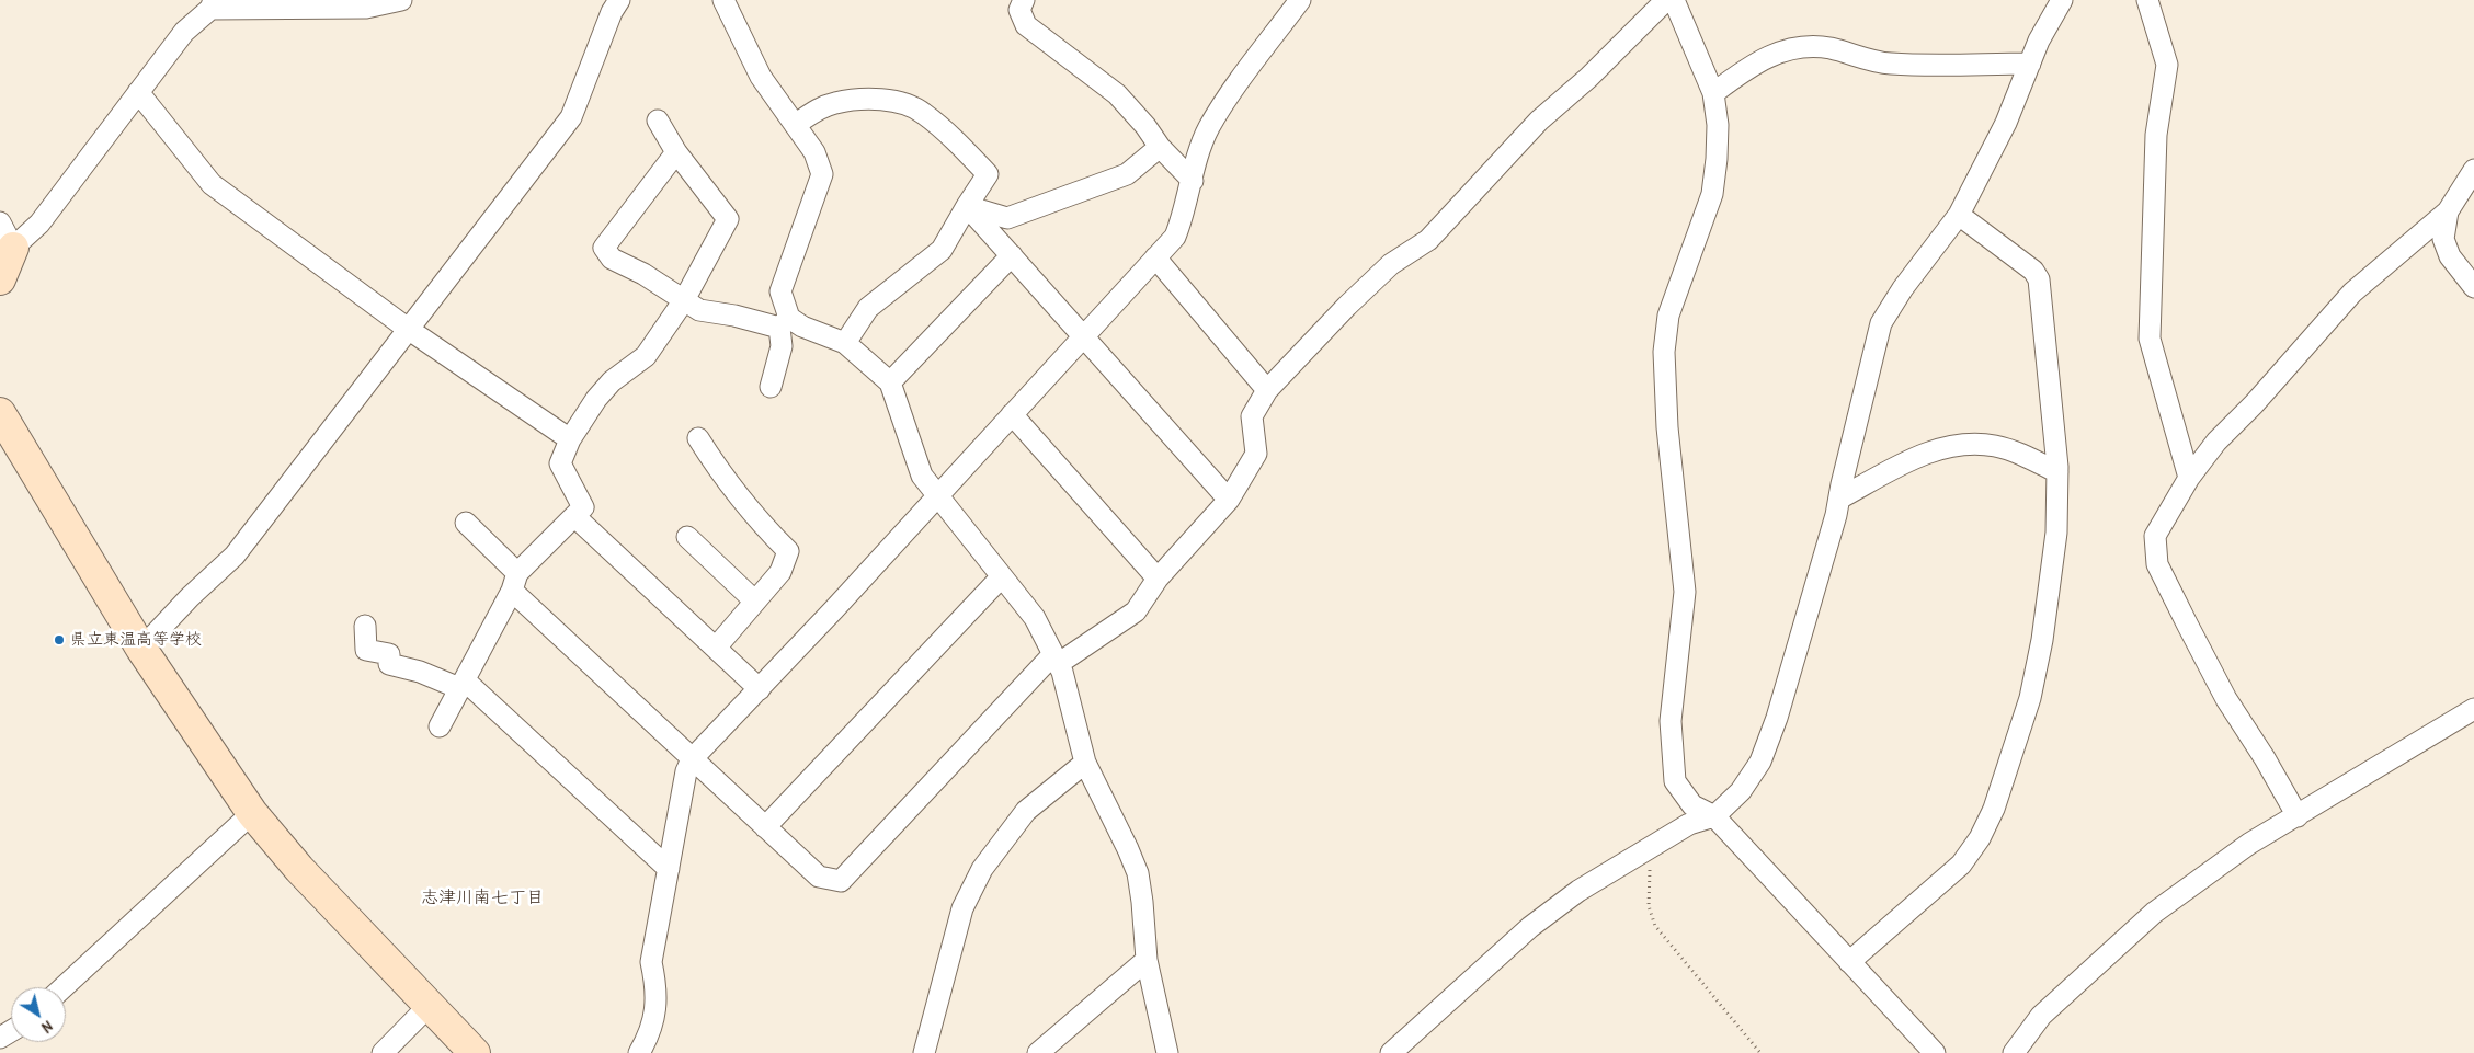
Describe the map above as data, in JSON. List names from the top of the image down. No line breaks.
{"districts":["志津川南七丁目"],"places":["県立東温高等学校"],"north":"bottom right"}
